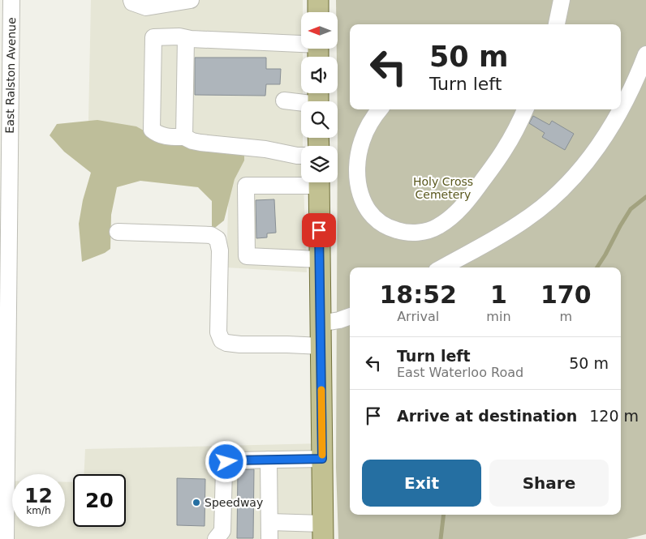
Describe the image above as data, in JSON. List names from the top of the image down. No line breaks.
{"streets":{"street":["East Ralston Avenue"]},"parks":["Holy Cross Cemetery"],"places":["Speedway"],"north":"left","page":{"turn":["50 m","Turn left"],"eta":["18:52","Arrival","1","min","170","m"],"list":[{"name":"Turn left","note":"East Waterloo Road","value":"50 m"},{"name":"Arrive at destination","value":"120 m"}],"buttons":["Exit","Share"],"speed":"12 km/h","limit":"20"}}
